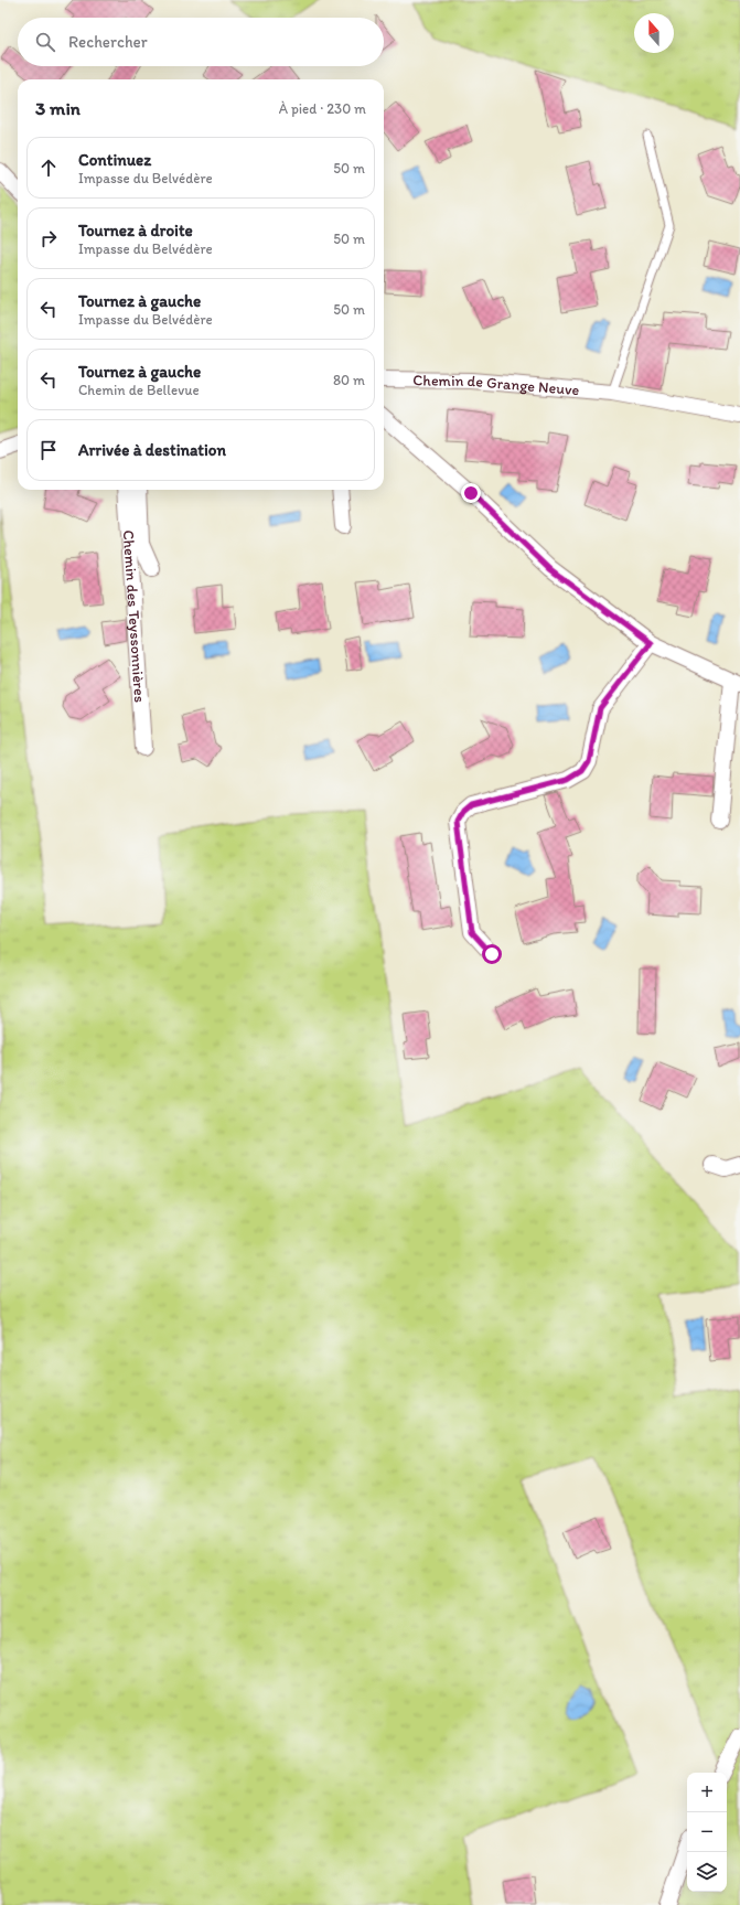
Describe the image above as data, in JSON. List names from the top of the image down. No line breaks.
{"streets":{"street":["Chemin de Grange Neuve","Chemin des Teyssonnières"]},"north":"top","page":{"search":"Rechercher","heading":["3 min","À pied · 230 m"],"list":[["Continuez","Impasse du Belvédère","50 m"],["Tournez à droite","Impasse du Belvédère","50 m"],["Tournez à gauche","Impasse du Belvédère","50 m"],["Tournez à gauche","Chemin de Bellevue","80 m"],"Arrivée à destination"],"map_buttons":["+","−"]}}
